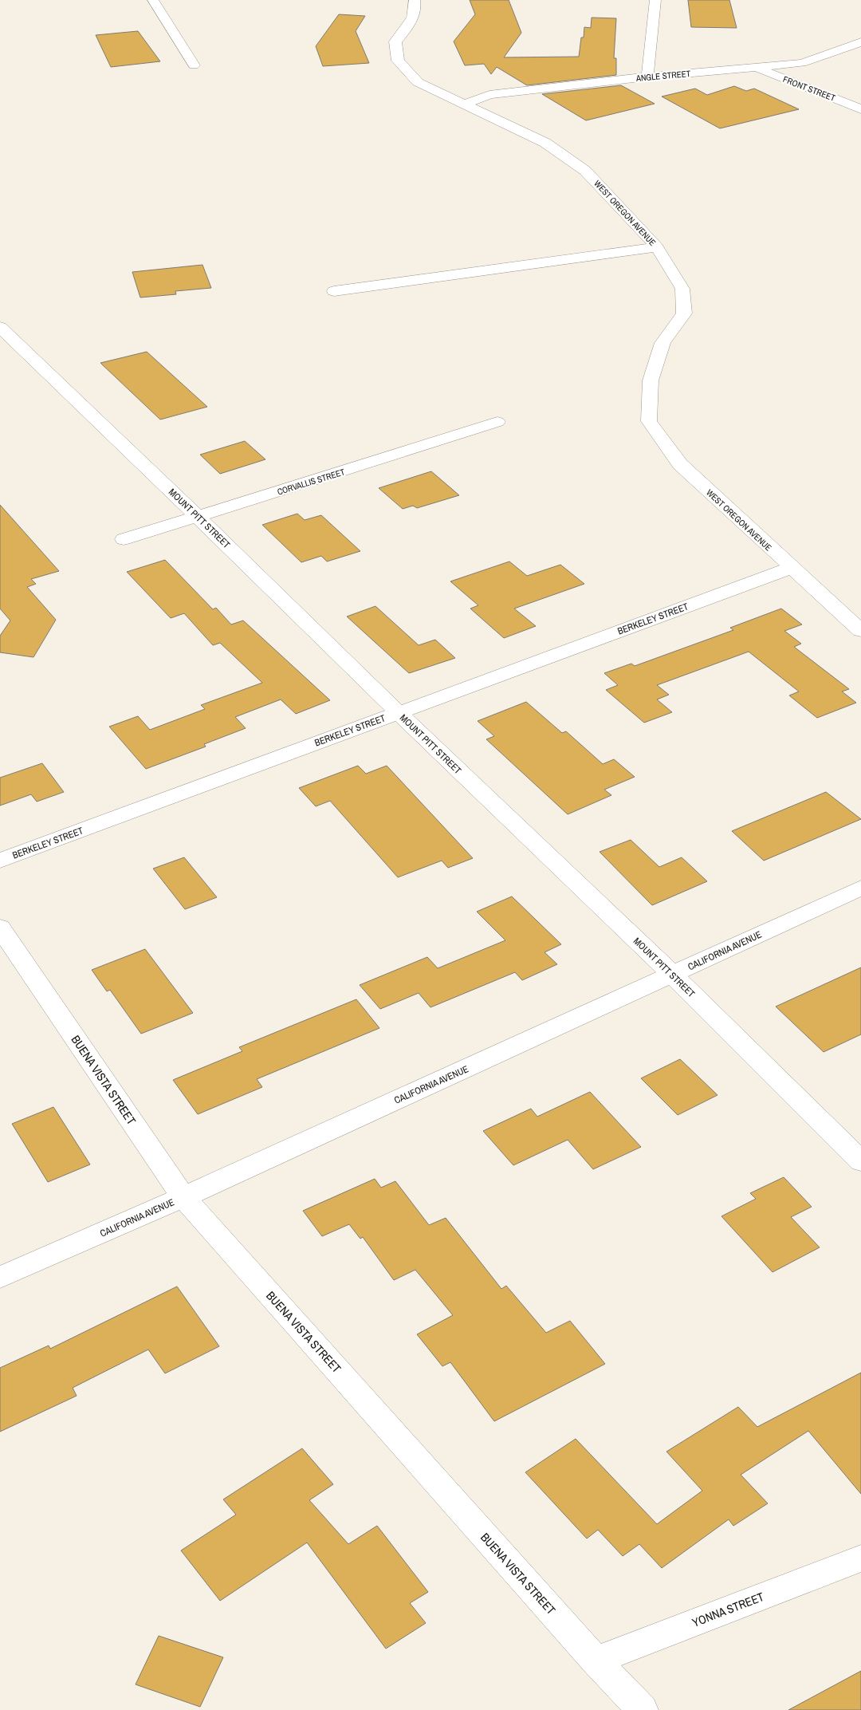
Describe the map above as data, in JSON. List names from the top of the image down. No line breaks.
{"streets":{"street":["ANGLE STREET","FRONT STREET","WEST OREGON AVENUE","CORVALLIS STREET","MOUNT PITT STREET","BERKELEY STREET","CALIFORNIA AVENUE","BUENA VISTA STREET","YONNA STREET"]},"crossings":[["ANGLE STREET","FRONT STREET"],["ANGLE STREET","WEST OREGON AVENUE"],["WEST OREGON AVENUE","BERKELEY STREET"],["CORVALLIS STREET","MOUNT PITT STREET"],["MOUNT PITT STREET","BERKELEY STREET"],["MOUNT PITT STREET","CALIFORNIA AVENUE"],["CALIFORNIA AVENUE","BUENA VISTA STREET"],["BUENA VISTA STREET","YONNA STREET"]]}
